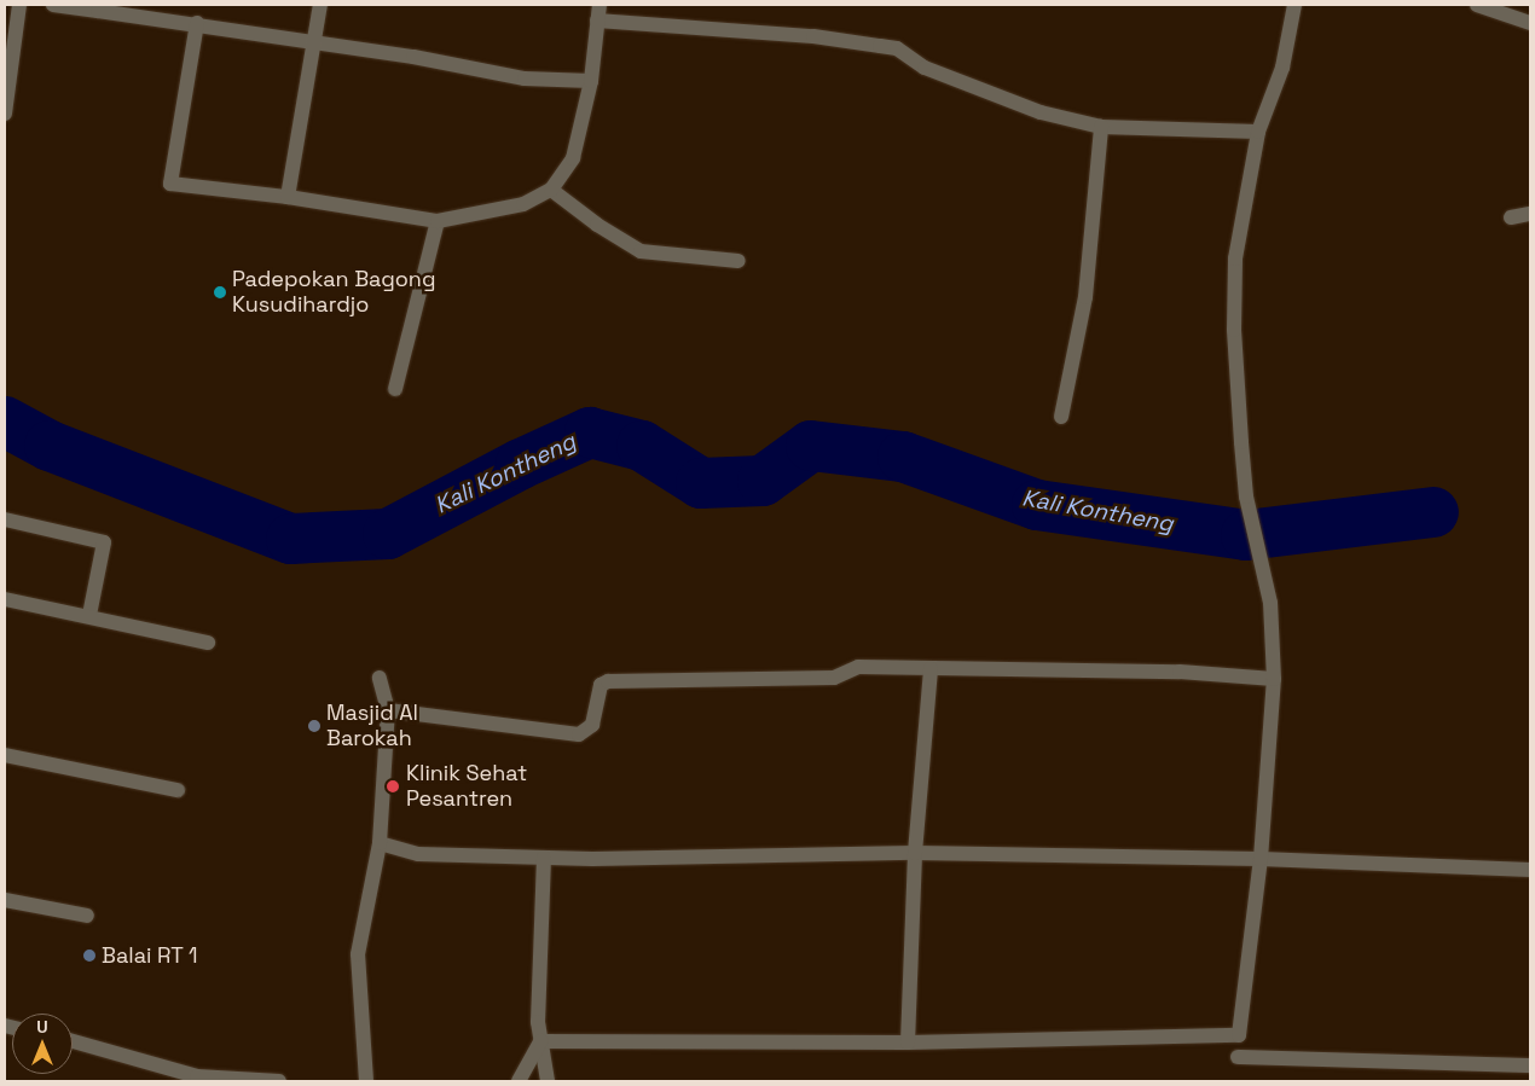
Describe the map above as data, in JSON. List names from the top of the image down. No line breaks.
{"water":["Kali Kontheng"],"places":["Padepokan Bagong Kusudihardjo","Masjid Al Barokah","Klinik Sehat Pesantren","Balai RT 1"],"north":"top"}
